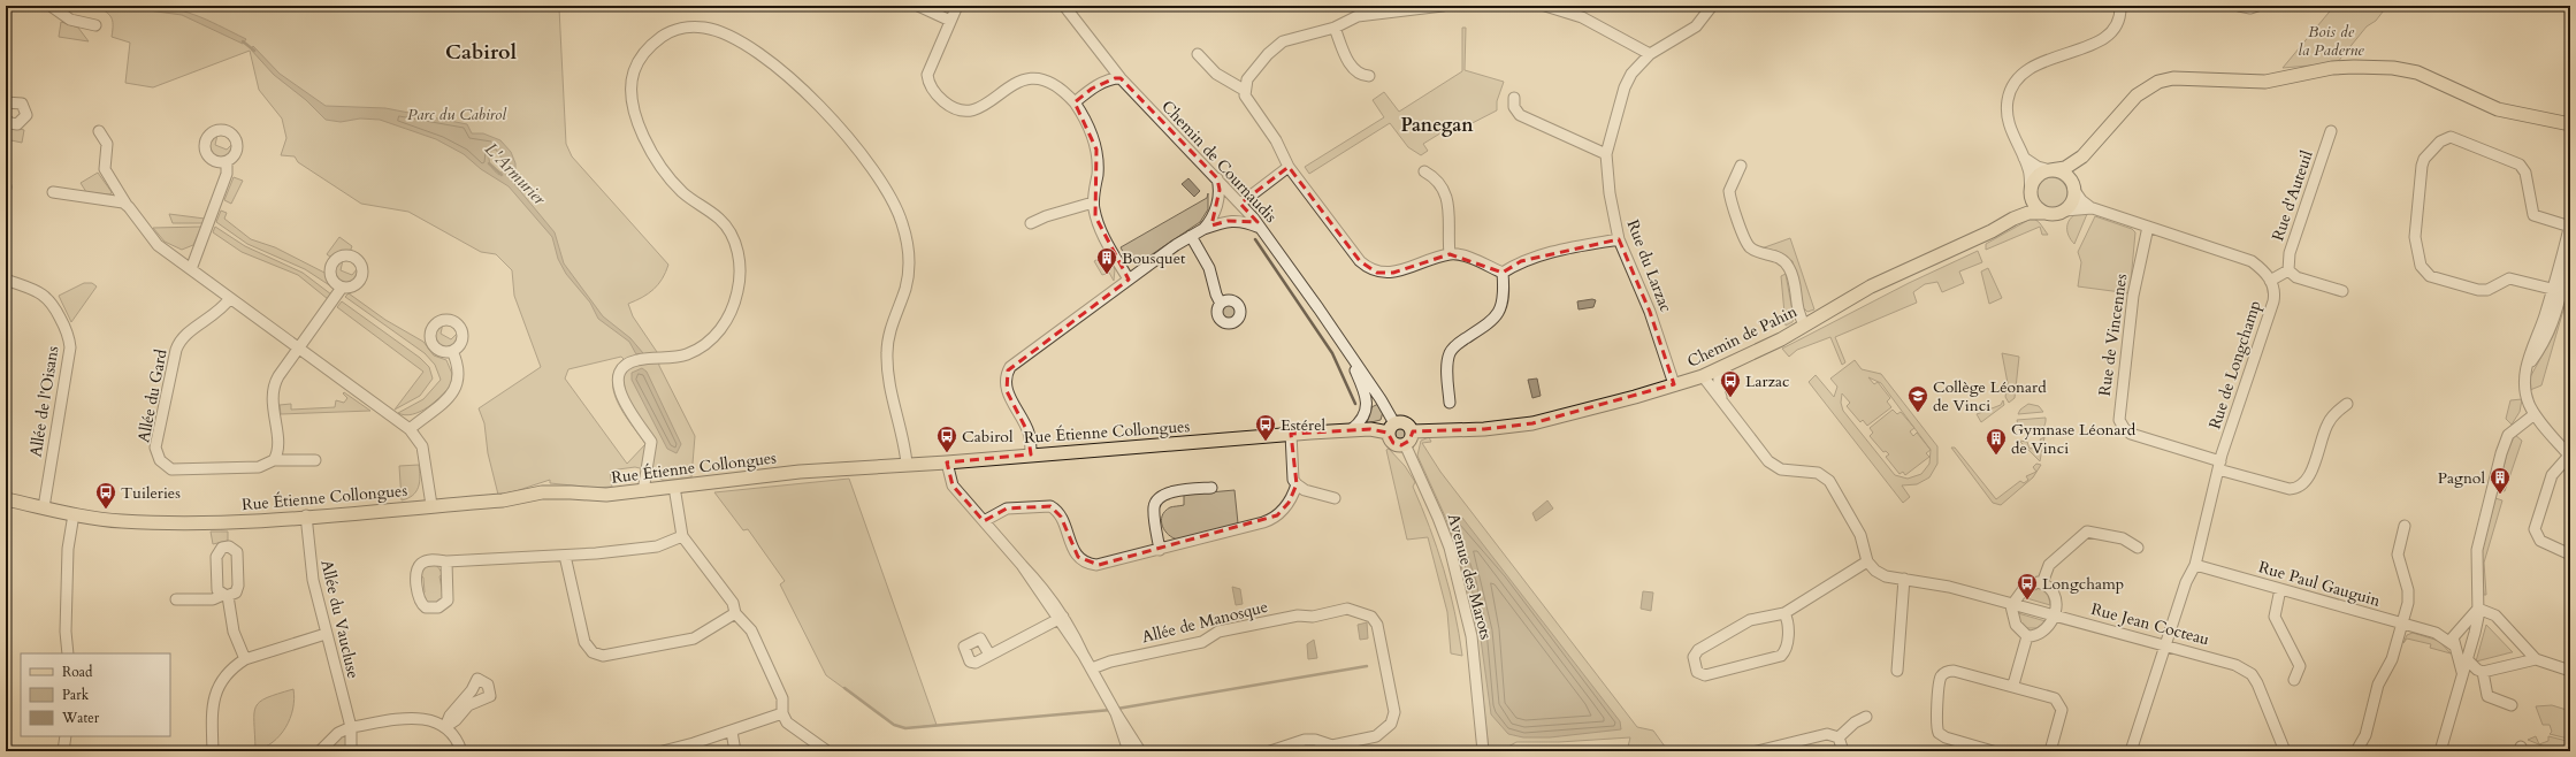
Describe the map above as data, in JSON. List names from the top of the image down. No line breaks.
{"streets":{"main road":["Chemin de Pahin","Rue Étienne Collongues"],"street":["Chemin de Cournaudis","Rue d'Auteuil","Rue du Larzac","Rue de Vincennes","Rue de Longchamp","Allée du Gard","Allée de l'Oisans","Avenue des Marots","Rue Paul Gauguin","Allée du Vaucluse","Allée de Manosque","Rue Jean Cocteau"]},"crossings":[["Chemin de Cournaudis","Chemin de Pahin"],["Chemin de Cournaudis","Rue Étienne Collongues"],["Chemin de Cournaudis","Avenue des Marots"],["Rue du Larzac","Chemin de Pahin"],["Rue de Vincennes","Rue de Longchamp"],["Chemin de Pahin","Rue Étienne Collongues"],["Chemin de Pahin","Avenue des Marots"],["Rue de Longchamp","Rue Paul Gauguin"],["Rue de Longchamp","Rue Jean Cocteau"],["Allée de l'Oisans","Rue Étienne Collongues"],["Rue Étienne Collongues","Avenue des Marots"],["Rue Étienne Collongues","Allée du Vaucluse"]],"districts":["Cabirol","Panegan"],"water":["L'Armurier"],"parks":["Bois de la Paderne","Parc du Cabirol"],"places":{"building":["Bousquet","Gymnase Léonard de Vinci","Pagnol"],"bus stop":["Larzac","Estérel","Cabirol","Tuileries","Longchamp"],"school or university":["Collège Léonard de Vinci"]},"legend":["Road","Park","Water"]}
